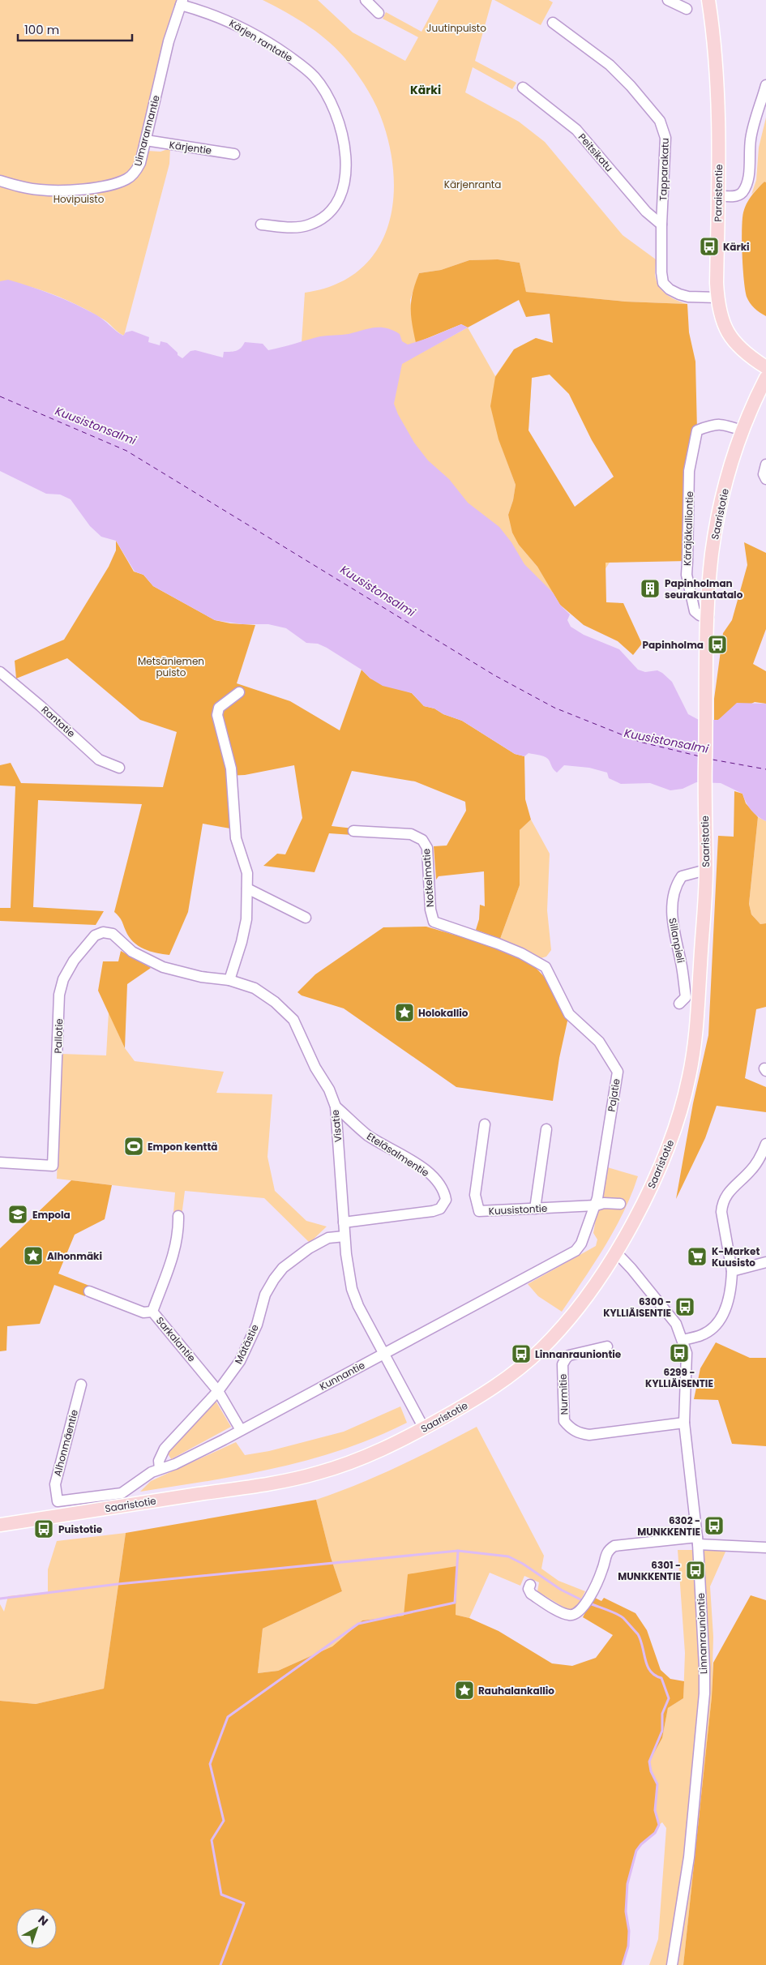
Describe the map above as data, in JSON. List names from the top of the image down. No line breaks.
{"streets":{"main road":["Paraistentie","Saaristotie"],"street":["Kärjen rantatie","Uimarannantie","Kärjentie","Peitsikatu","Tapparakatu","Käräjäkalliontie","Rantatie","Notkelmatie","Sillanpieli","Pallotie","Pajatie","Visatie","Eteläsalmentie","Kuusistontie","Sarkalantie","Mätästie","Kunnantie","Nurmitie","Alhonmäentie","Linnanrauniontie"]},"crossings":[["Kärjen rantatie","Uimarannantie"],["Uimarannantie","Kärjentie"],["Peitsikatu","Tapparakatu"],["Tapparakatu","Paraistentie"],["Saaristotie","Käräjäkalliontie"],["Saaristotie","Sillanpieli"],["Saaristotie","Visatie"],["Saaristotie","Linnanrauniontie"],["Notkelmatie","Pajatie"],["Pallotie","Visatie"],["Pajatie","Kuusistontie"],["Pajatie","Kunnantie"],["Visatie","Eteläsalmentie"],["Visatie","Mätästie"],["Visatie","Kunnantie"],["Kuusistontie","Kunnantie"],["Sarkalantie","Mätästie"],["Sarkalantie","Kunnantie"],["Mätästie","Kunnantie"],["Kunnantie","Alhonmäentie"],["Nurmitie","Linnanrauniontie"]],"districts":["Kärki"],"water":["Kuusistonsalmi"],"parks":["Juutinpuisto","Kärjenranta","Hovipuisto","Metsäniemen puisto"],"places":{"bus stop":["Kärki","Papinholma","6300 - KYLLIÄISENTIE","6299 - KYLLIÄISENTIE","Linnanrauniontie","6302 - MUNKKENTIE","Puistotie","6301 - MUNKKENTIE"],"building":["Papinholman seurakuntatalo"],"place":["Holokallio","Alhonmäki","Rauhalankallio"],"sports":["Empon kenttä"],"school or university":["Empola"],"supermarket":["K-Market Kuusisto"]},"scale_bar":"100 m","north":"top right"}
